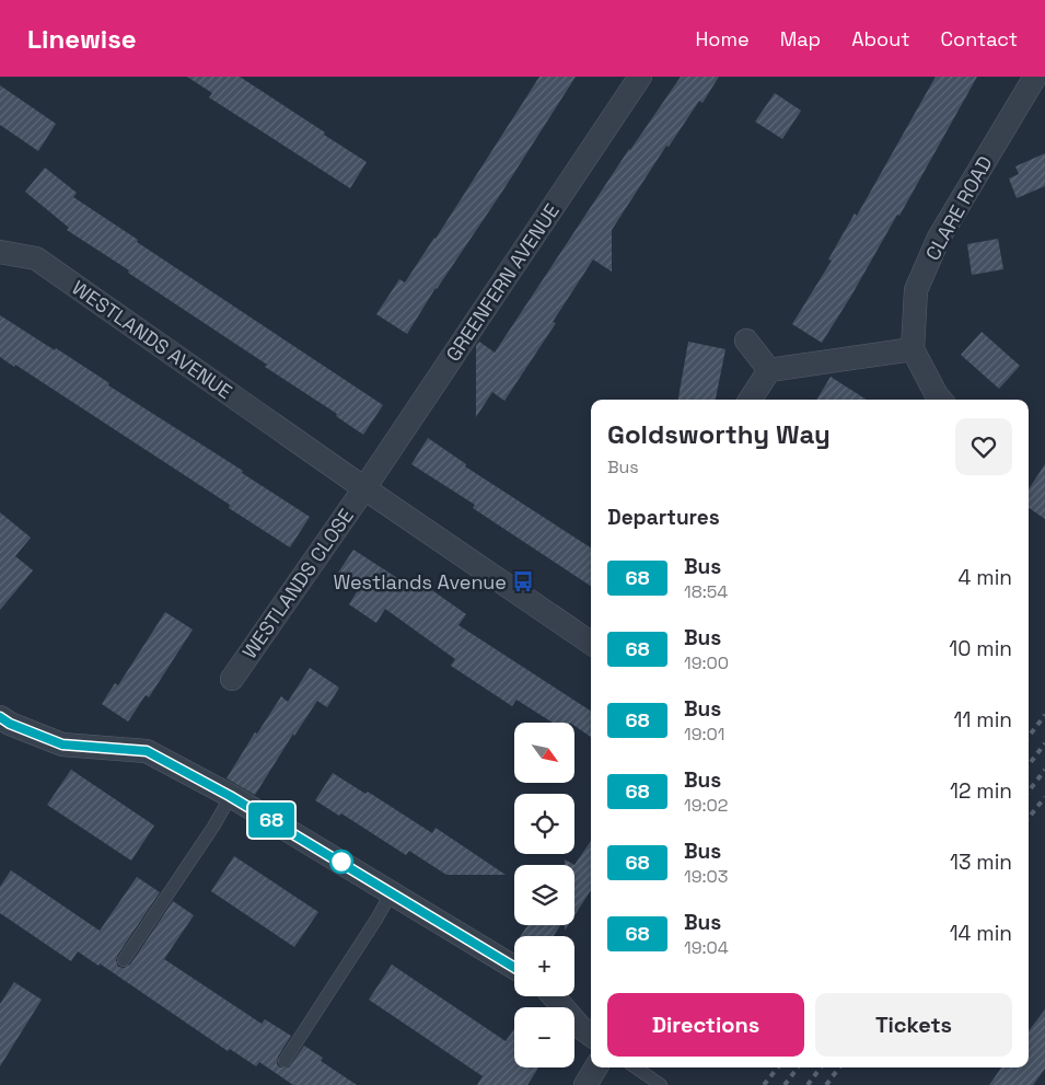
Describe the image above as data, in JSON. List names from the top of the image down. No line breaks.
{"streets":{"street":["CLARE ROAD","GREENFERN AVENUE","WESTLANDS AVENUE","WESTLANDS CLOSE"]},"crossings":[["GREENFERN AVENUE","WESTLANDS AVENUE"],["GREENFERN AVENUE","WESTLANDS CLOSE"],["WESTLANDS AVENUE","WESTLANDS CLOSE"]],"places":{"bus stop":["Westlands Avenue"]},"lines":["bus line 68"],"north":"bottom right","page":{"header":"Linewise","nav":["Home","Map","About","Contact"],"on_map":"68","heading":[["Goldsworthy Way","Bus"],"Departures"],"list":[{"mark":"68","name":"Bus","note":"18:54","value":"4 min"},{"mark":"68","name":"Bus","note":"19:00","value":"10 min"},{"mark":"68","name":"Bus","note":"19:01","value":"11 min"},{"mark":"68","name":"Bus","note":"19:02","value":"12 min"},{"mark":"68","name":"Bus","note":"19:03","value":"13 min"},{"mark":"68","name":"Bus","note":"19:04","value":"14 min"}],"map_buttons":["+","−"],"buttons":["Directions","Tickets"]}}
